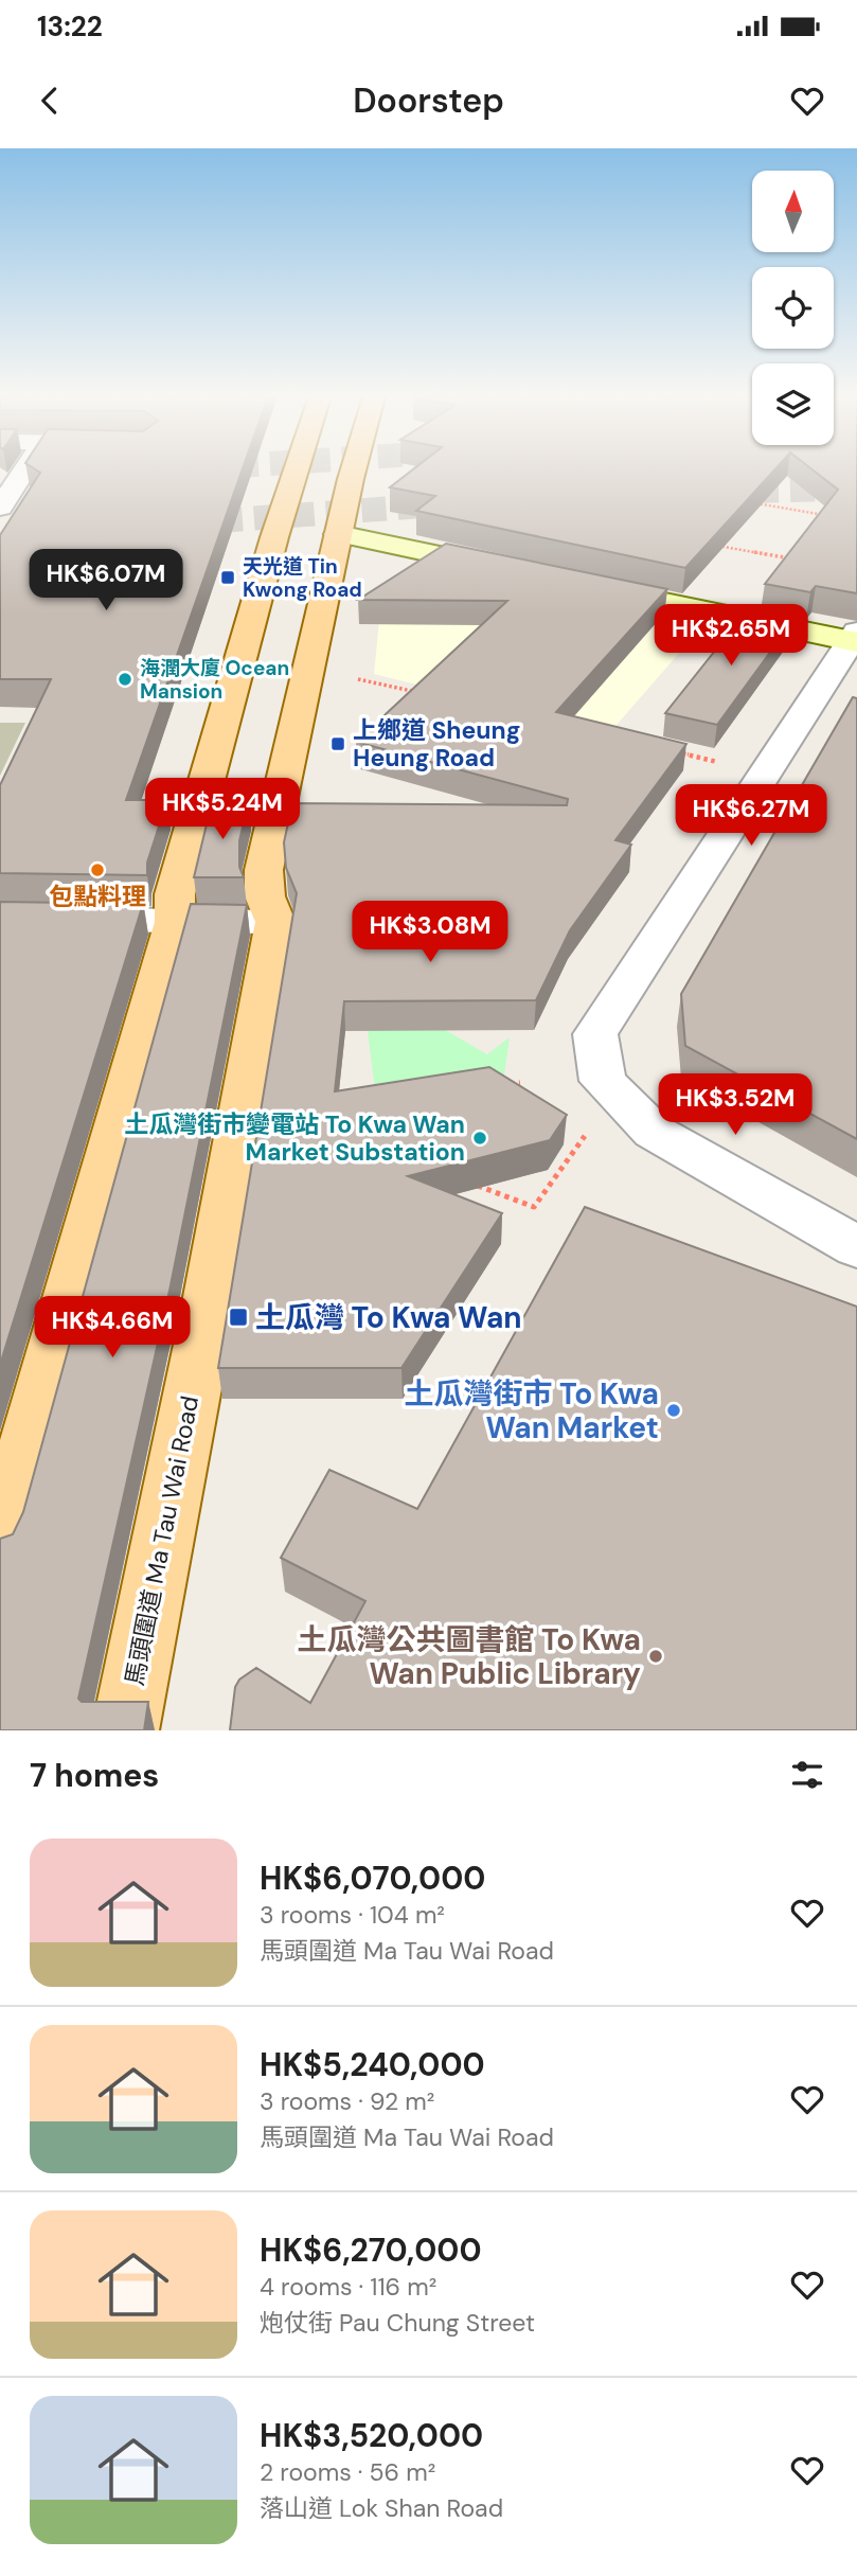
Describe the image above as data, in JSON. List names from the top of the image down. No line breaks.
{"streets":{"main road":["馬頭圍道 Ma Tau Wai Road"]},"places":{"transit":["天光道 Tin Kwong Road","上鄉道 Sheung Heung Road","土瓜灣 To Kwa Wan"],"other":["海潤大廈 Ocean Mansion","包點料理","土瓜灣街市變電站 To Kwa Wan Market Substation","土瓜灣街市 To Kwa Wan Market","土瓜灣公共圖書館 To Kwa Wan Public Library"]},"north":"top","page":{"status":"13:22","header":"Doorstep","price":["HK$6.07M","HK$2.65M","HK$5.24M","HK$6.27M","HK$3.08M","HK$3.52M","HK$4.66M"],"heading":"7 homes","list":[{"name":"HK$6,070,000","note":"3 rooms · 104 m² · 馬頭圍道 Ma Tau Wai Road"},{"name":"HK$5,240,000","note":"3 rooms · 92 m² · 馬頭圍道 Ma Tau Wai Road"},{"name":"HK$6,270,000","note":"4 rooms · 116 m² · 炮仗街 Pau Chung Street"},{"name":"HK$3,520,000","note":"2 rooms · 56 m² · 落山道 Lok Shan Road"}]}}
